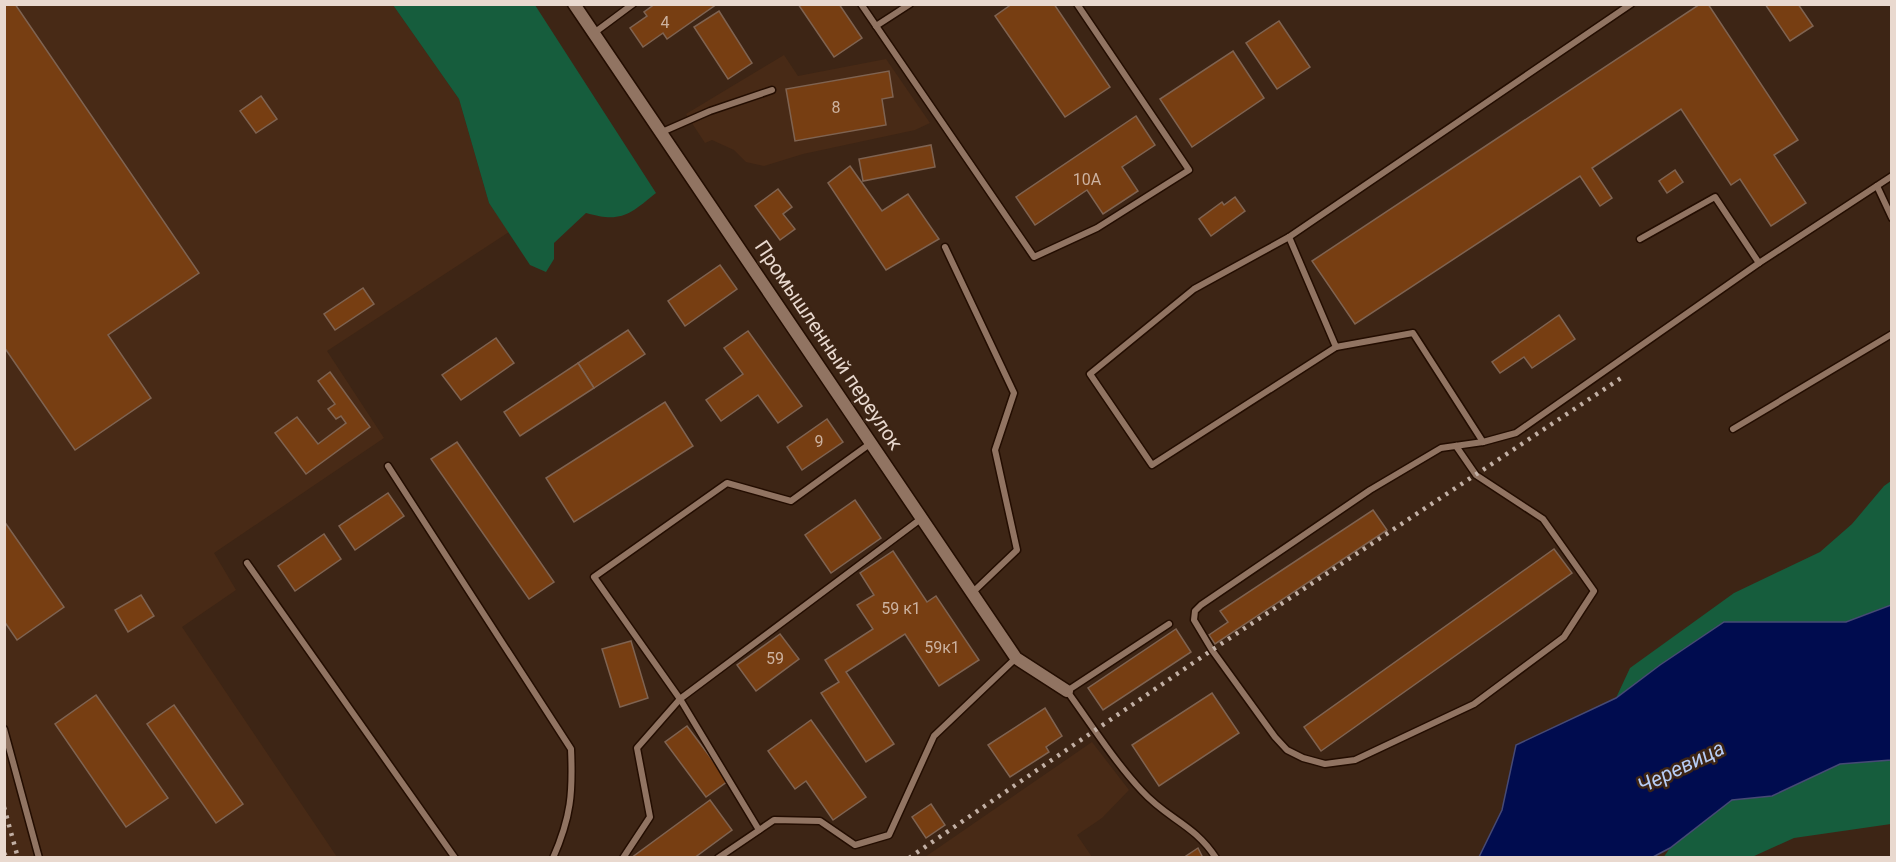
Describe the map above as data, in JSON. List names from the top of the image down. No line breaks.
{"streets":{"street":["Промышленный переулок"]},"water":["Черевица"],"house_numbers":["4","8","10А","9","59 к1","59к1","59"]}
